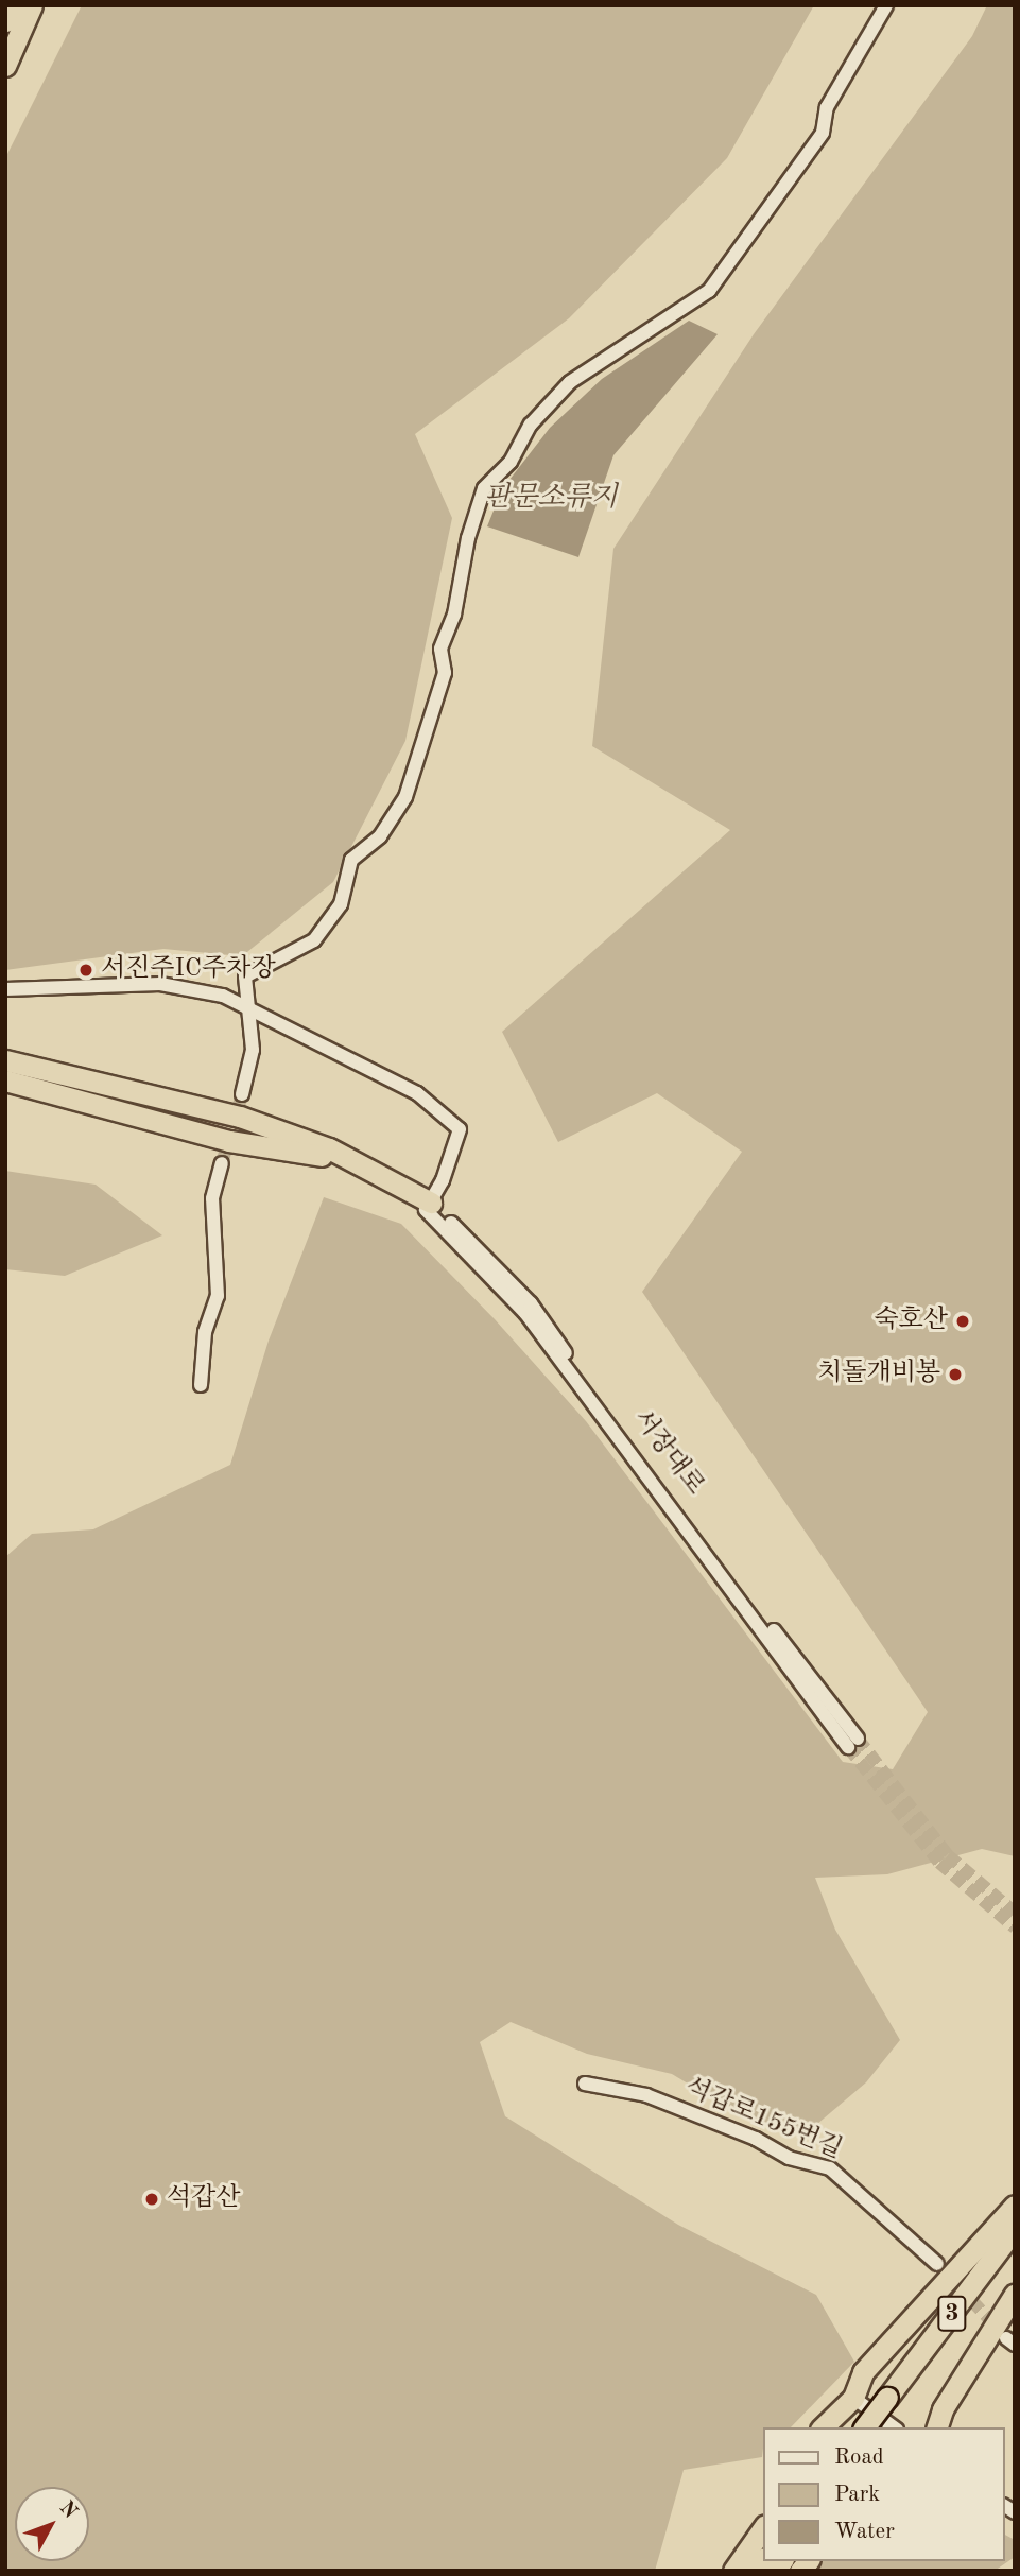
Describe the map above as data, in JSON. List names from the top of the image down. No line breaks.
{"streets":{"highway":["3"],"street":["서장대로","석갑로155번길"]},"water":["판문소류지"],"places":["서진주IC주차장","숙호산","치돌개비봉","석갑산"],"legend":["Road","Park","Water"],"north":"top right"}
